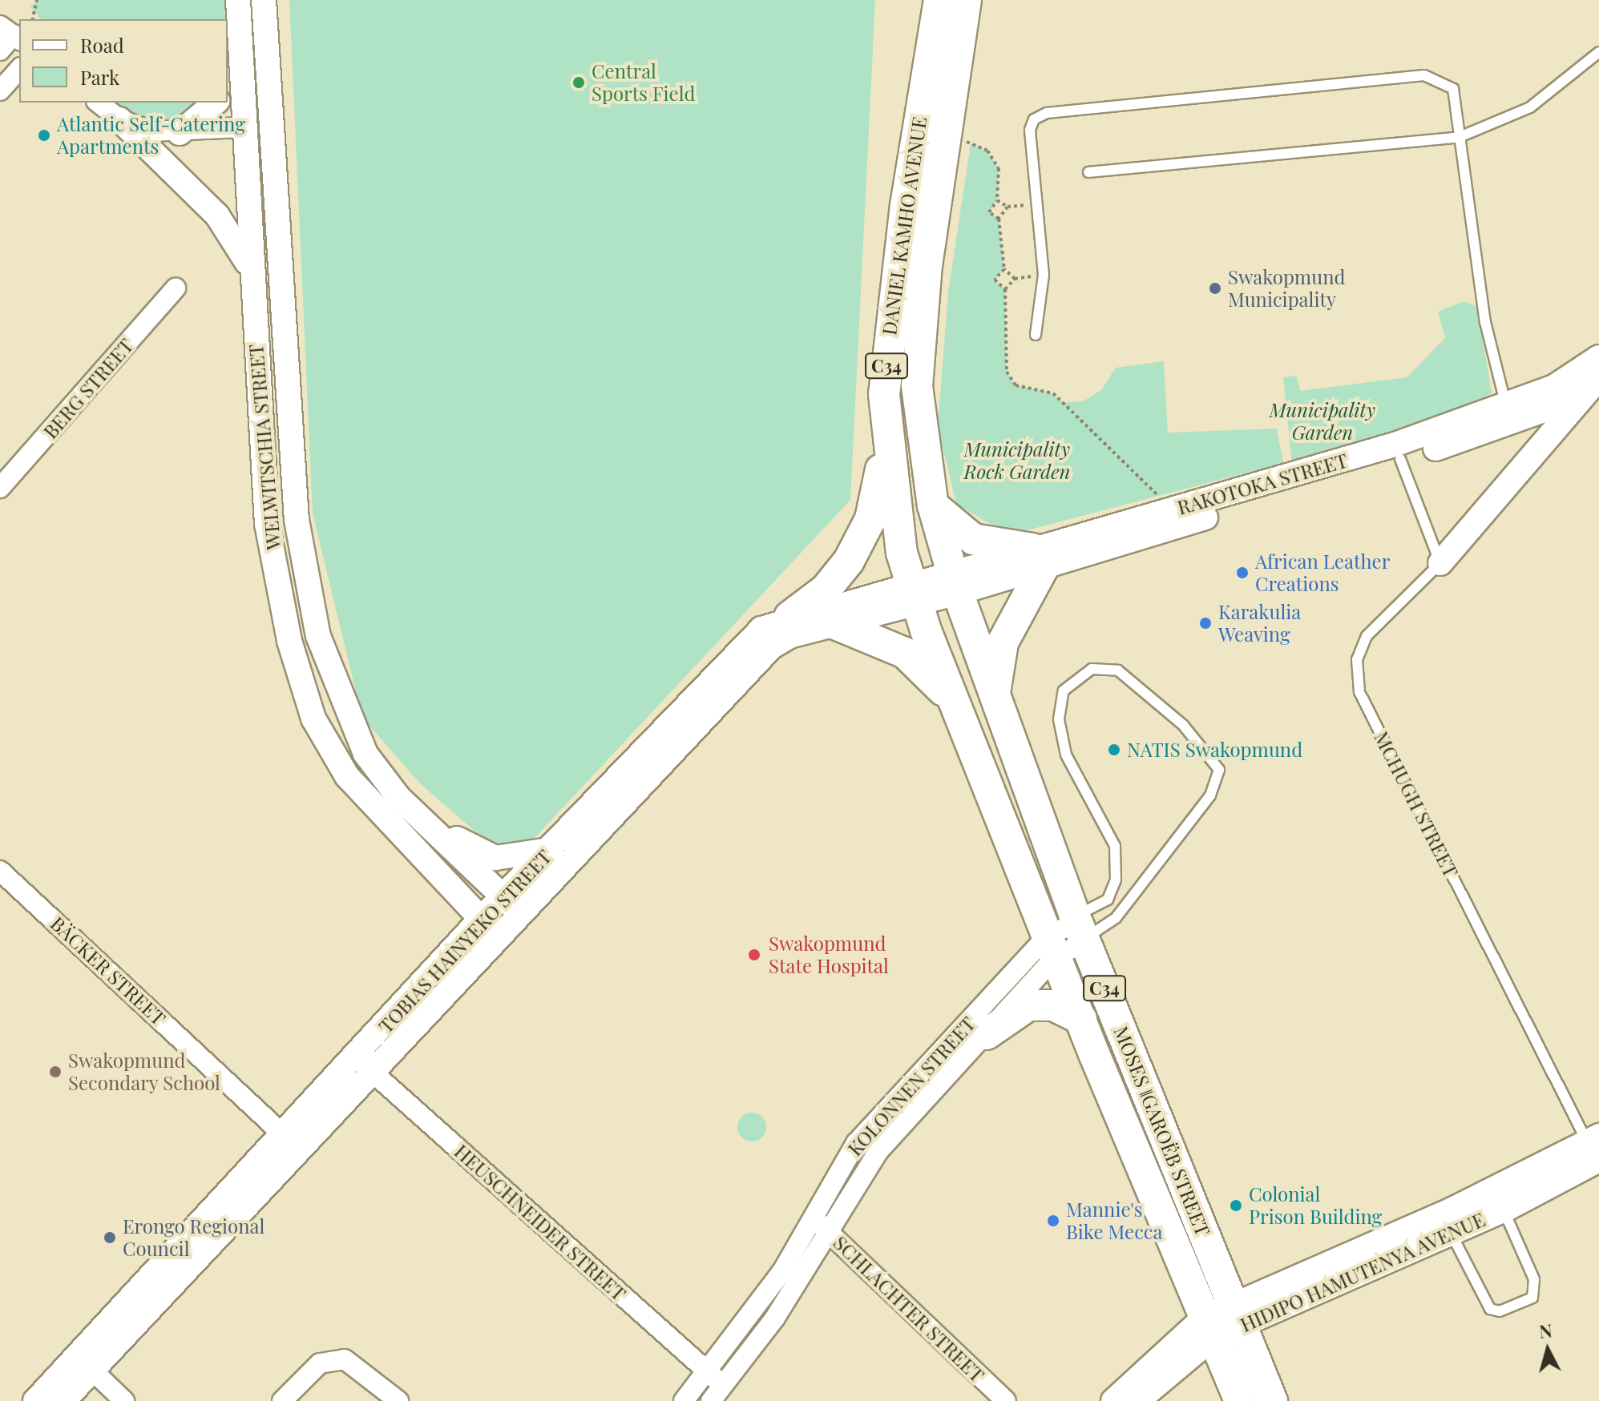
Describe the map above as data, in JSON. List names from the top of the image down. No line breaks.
{"streets":{"main road":["DANIEL KAMHO AVENUE","C34","MOSES ǁGAROËB STREET"],"street":["BERG STREET","WELWITSCHIA STREET","RAKOTOKA STREET","TOBIAS HAINYEKO STREET","BÄCKER STREET","KOLONNEN STREET","HEUSCHNEIDER STREET","HIDIPO HAMUTENYA AVENUE","SCHLACHTER STREET"],"lane":["MCHUGH STREET"]},"crossings":[["DANIEL KAMHO AVENUE","RAKOTOKA STREET"],["DANIEL KAMHO AVENUE","TOBIAS HAINYEKO STREET"],["DANIEL KAMHO AVENUE","MOSES ǁGAROËB STREET"],["WELWITSCHIA STREET","TOBIAS HAINYEKO STREET"],["RAKOTOKA STREET","TOBIAS HAINYEKO STREET"],["RAKOTOKA STREET","MOSES ǁGAROËB STREET"],["MCHUGH STREET","HIDIPO HAMUTENYA AVENUE"],["TOBIAS HAINYEKO STREET","BÄCKER STREET"],["TOBIAS HAINYEKO STREET","MOSES ǁGAROËB STREET"],["TOBIAS HAINYEKO STREET","HEUSCHNEIDER STREET"],["KOLONNEN STREET","MOSES ǁGAROËB STREET"],["KOLONNEN STREET","HEUSCHNEIDER STREET"],["KOLONNEN STREET","SCHLACHTER STREET"],["MOSES ǁGAROËB STREET","HIDIPO HAMUTENYA AVENUE"]],"parks":["Municipality Garden","Municipality Rock Garden"],"places":["Central Sports Field","Atlantic Self-Catering Apartments","Swakopmund Municipality","African Leather Creations","Karakulia Weaving","NATIS Swakopmund","Swakopmund State Hospital","Swakopmund Secondary School","Colonial Prison Building","Mannie's Bike Mecca","Erongo Regional Council"],"legend":["Road","Park"],"north":"top"}
